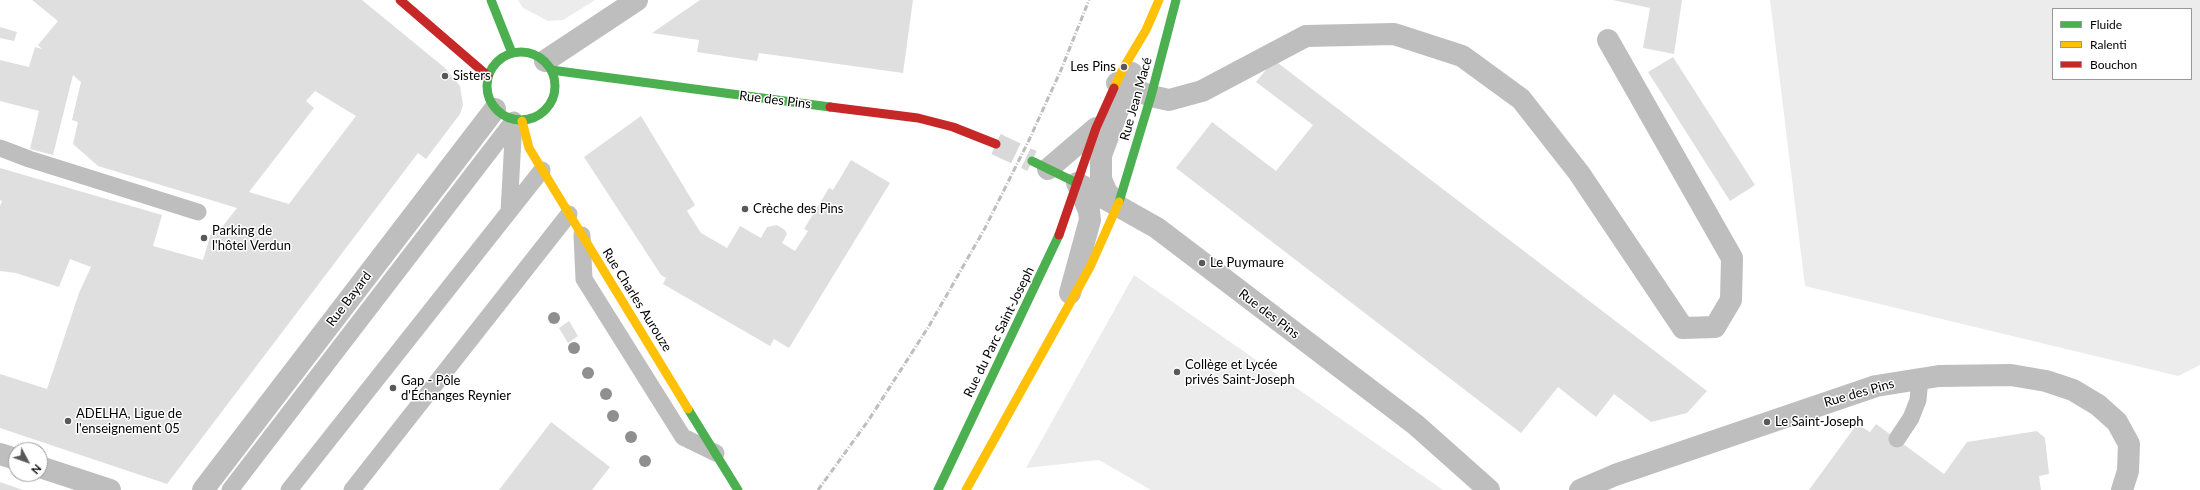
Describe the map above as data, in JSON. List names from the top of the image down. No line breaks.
{"streets":{"street":["Rue Jean Macé","Rue des Pins","Rue Bayard","Rue du Parc Saint-Joseph"]},"crossings":[["Rue Jean Macé","Rue des Pins"],["Rue Jean Macé","Rue du Parc Saint-Joseph"],["Rue des Pins","Rue Bayard"],["Rue des Pins","Rue du Parc Saint-Joseph"]],"places":["Les Pins","Sisters","Crèche des Pins","Parking de l'hôtel Verdun","Le Puymaure","Collège et Lycée privés Saint-Joseph","Gap - Pôle d'Échanges Reynier","ADELHA, Ligue de l'enseignement 05","Le Saint-Joseph"],"legend":["Fluide","Ralenti","Bouchon"],"north":"bottom right"}
